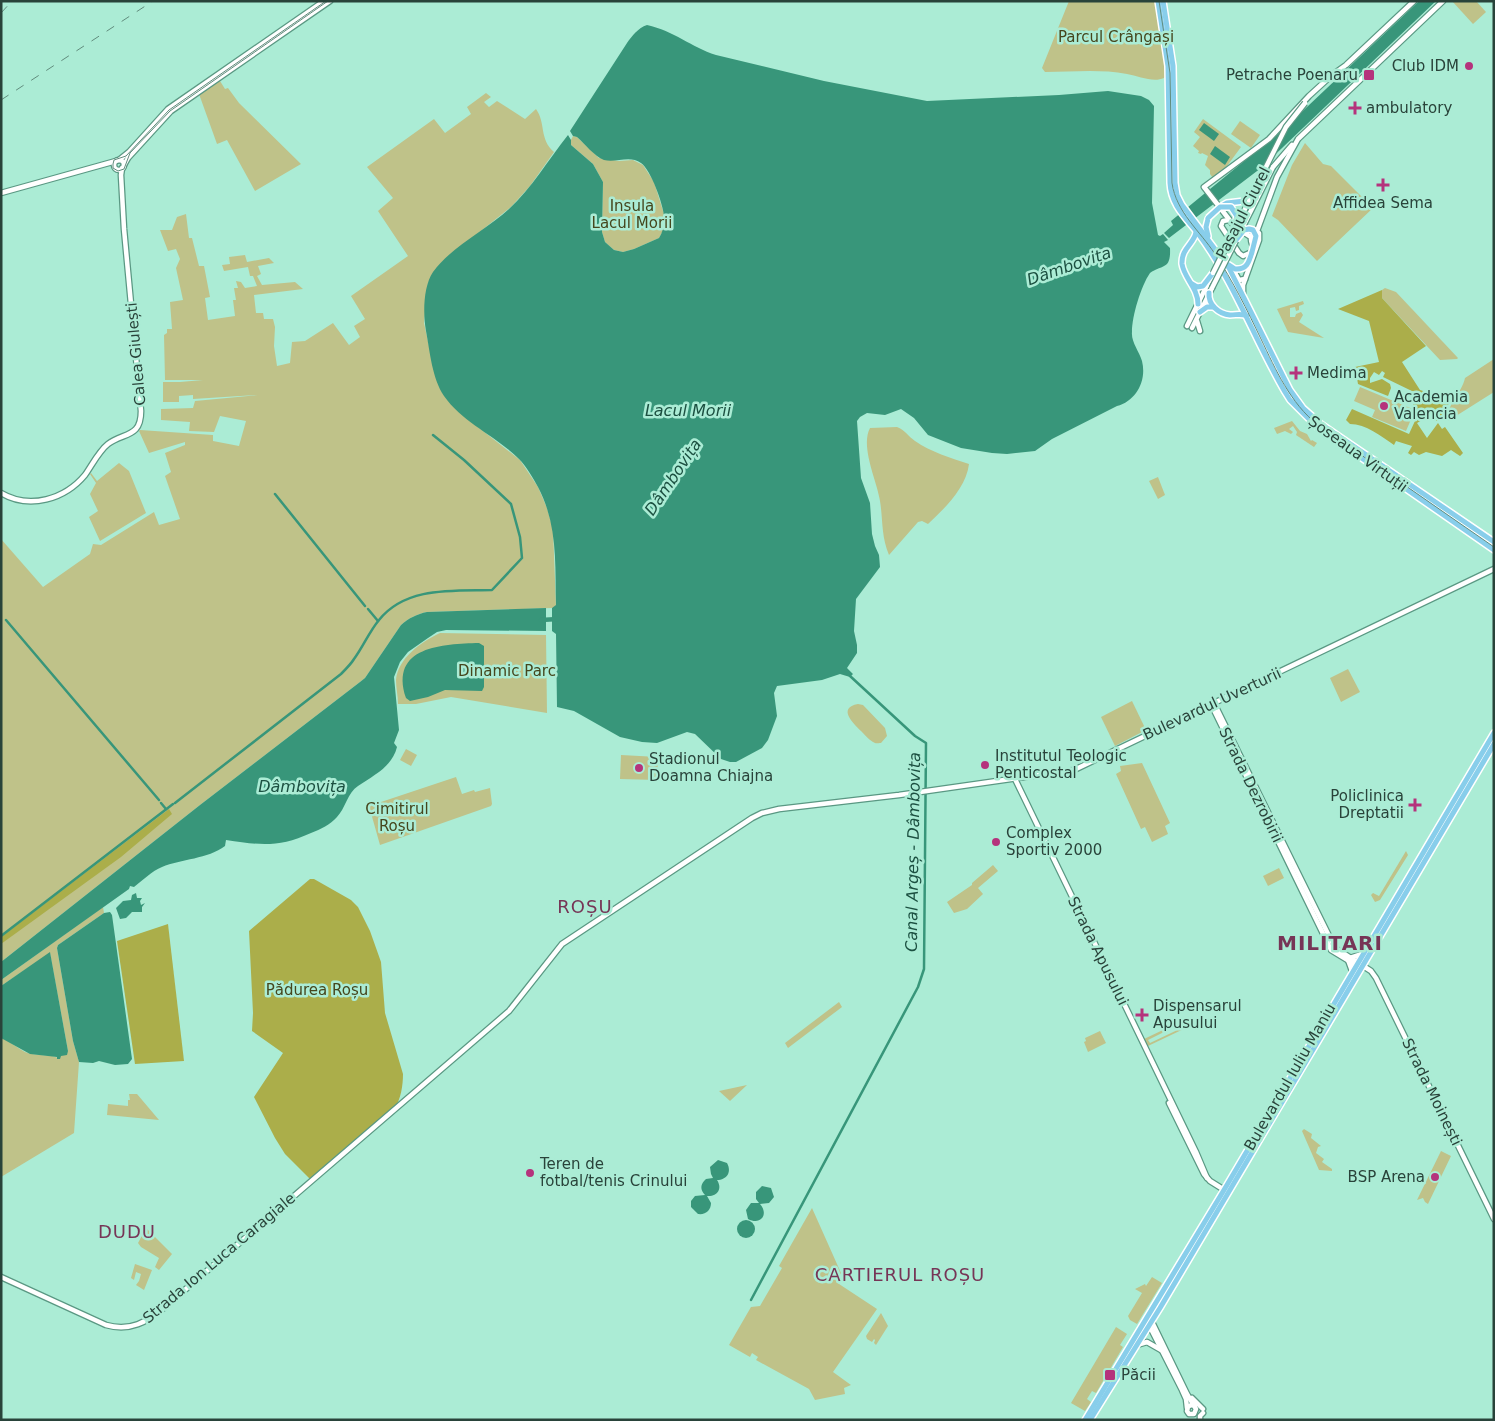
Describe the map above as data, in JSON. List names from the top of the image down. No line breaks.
{"streets":{"main road":["Pasajul Ciurel","Calea Giulești","Șoseaua Virtuții","Bulevardul Uverturii","Strada Dezrobirii","Strada Apusului","Bulevardul Iuliu Maniu","Strada Moinești","Strada Ion Luca Caragiale"]},"crossings":[["Bulevardul Uverturii","Strada Dezrobirii"],["Bulevardul Uverturii","Strada Apusului"],["Bulevardul Uverturii","Strada Ion Luca Caragiale"],["Strada Dezrobirii","Bulevardul Iuliu Maniu"],["Strada Dezrobirii","Strada Moinești"],["Strada Apusului","Bulevardul Iuliu Maniu"],["Bulevardul Iuliu Maniu","Strada Moinești"]],"districts":["ROȘU","MILITARI","DUDU","CARTIERUL ROȘU"],"water":["Dâmbovița","Lacul Morii","Canal Argeș - Dâmbovița"],"parks":["Parcul Crângași","Insula Lacul Morii","Dinamic Parc","Cimitirul Roșu","Pădurea Roșu"],"places":{"other":["Club IDM","Academia Valencia","Institutul Teologic Penticostal","Stadionul Doamna Chiajna","Complex Sportiv 2000","Teren de fotbal/tenis Crinului","BSP Arena"],"transit":["Petrache Poenaru","Păcii"],"health":["ambulatory","Affidea Sema","Medima","Policlinica Dreptatii","Dispensarul Apusului"]}}
